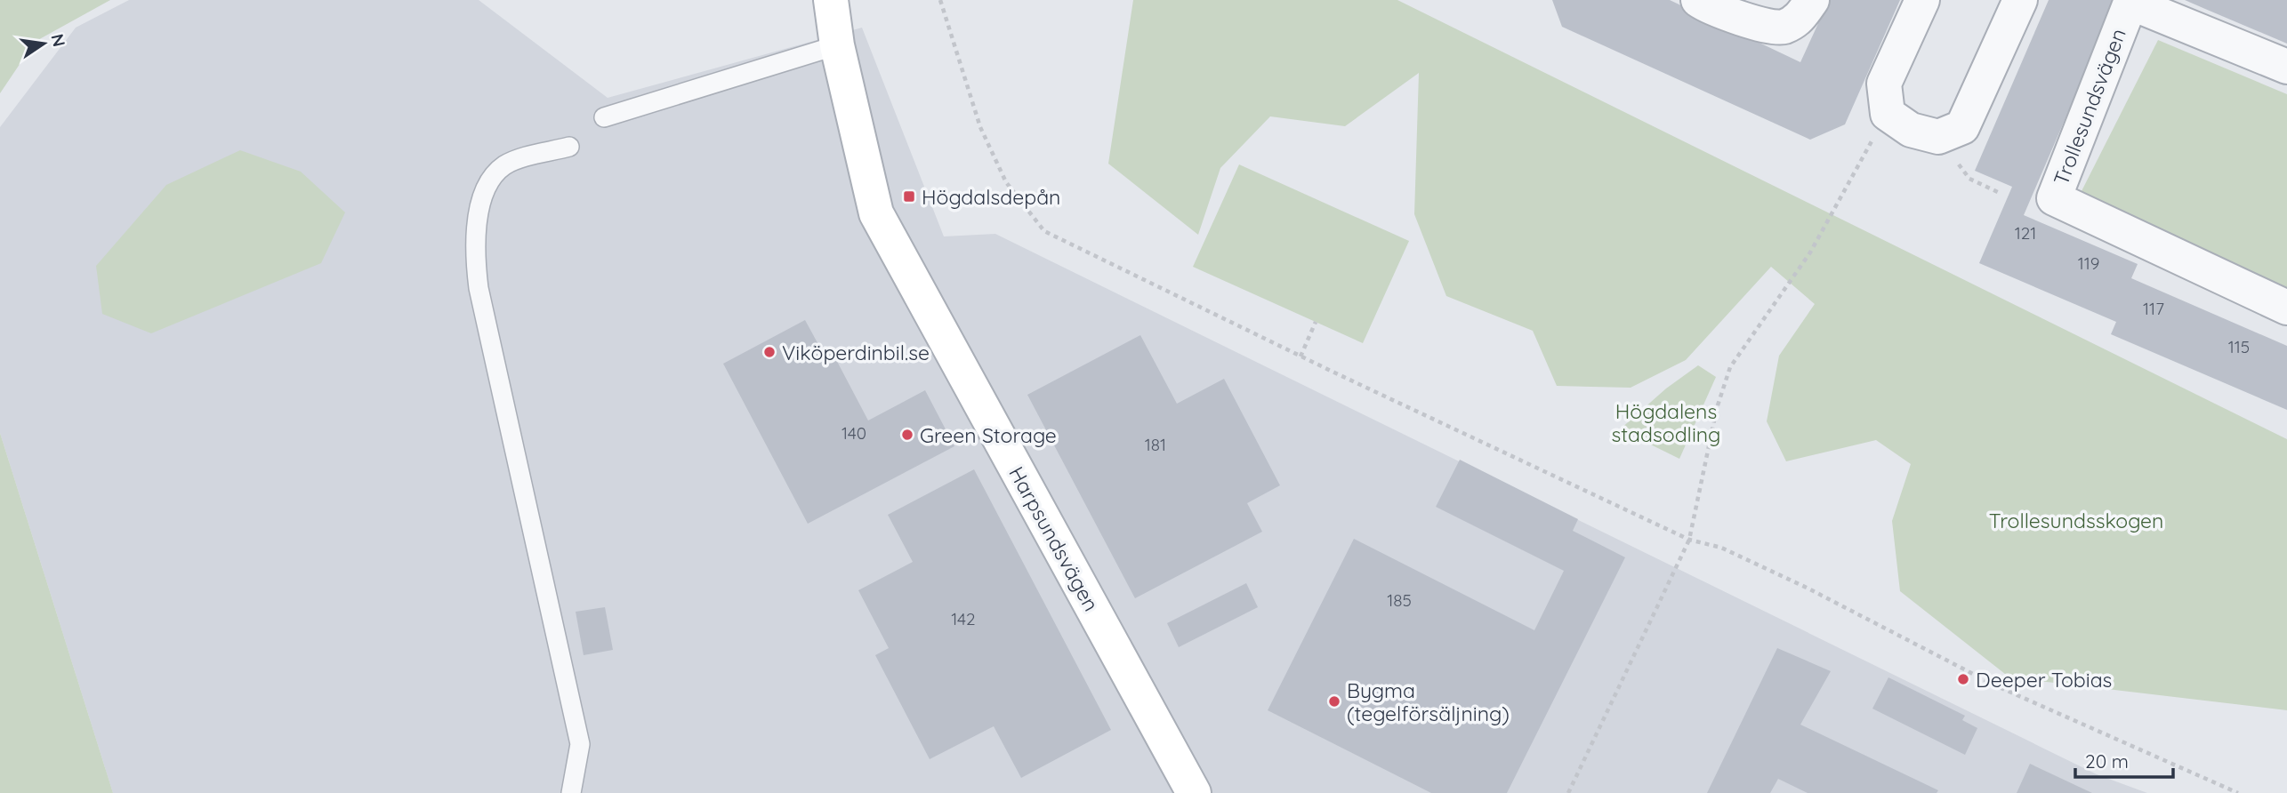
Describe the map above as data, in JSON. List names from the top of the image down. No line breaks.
{"streets":{"street":["Trollesundsvägen","Harpsundsvägen"]},"parks":["Högdalens stadsodling","Trollesundsskogen"],"places":{"transit":["Högdalsdepån"],"other":["Viköperdinbil.se","Green Storage","Deeper Tobias","Bygma (tegelförsäljning)"]},"house_numbers":["121","119","117","115","140","181","185","142"],"scale_bar":"20 m","north":"right"}
